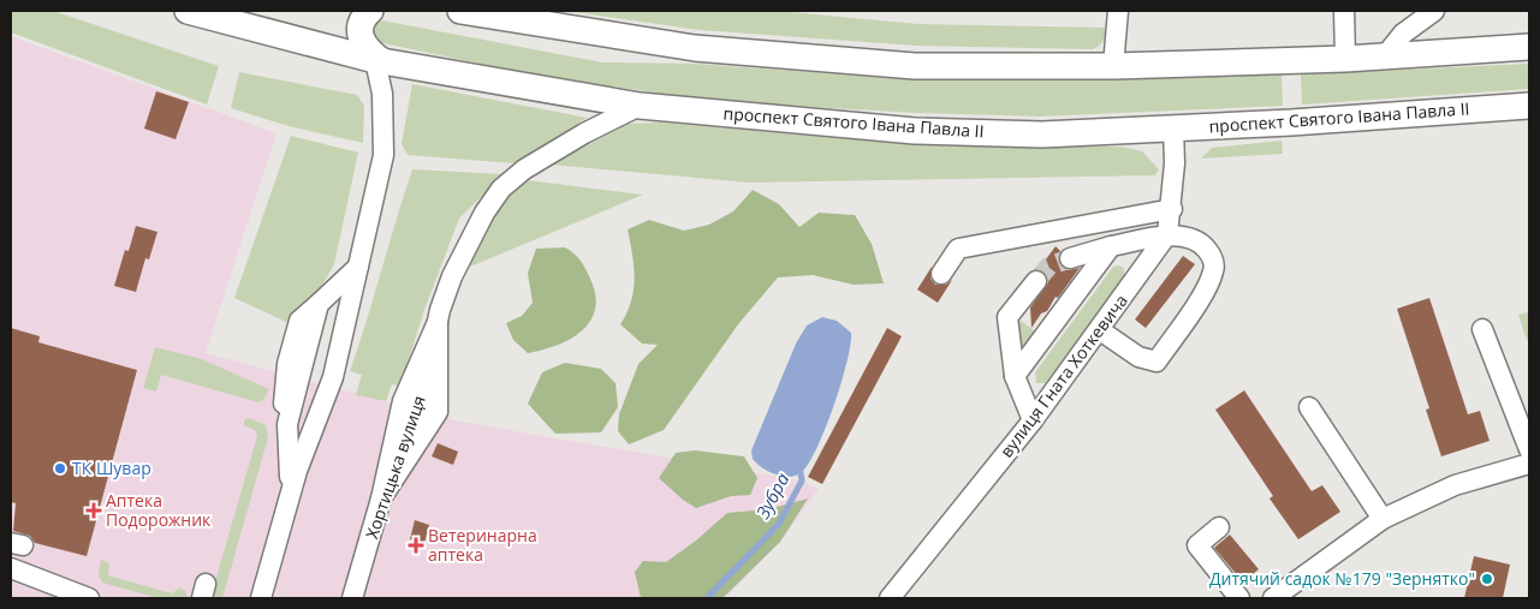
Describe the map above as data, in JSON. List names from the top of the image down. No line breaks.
{"streets":{"main road":["проспект Святого Івана Павла II"],"street":["вулиця Гната Хоткевича","Хортицька вулиця"]},"crossings":[["проспект Святого Івана Павла II","вулиця Гната Хоткевича"]],"water":["Зубра"],"places":{"other":["ТК Шувар","Дитячий садок №179 \"Зернятко\""],"health":["Аптека Подорожник","Ветеринарна аптека"]}}
